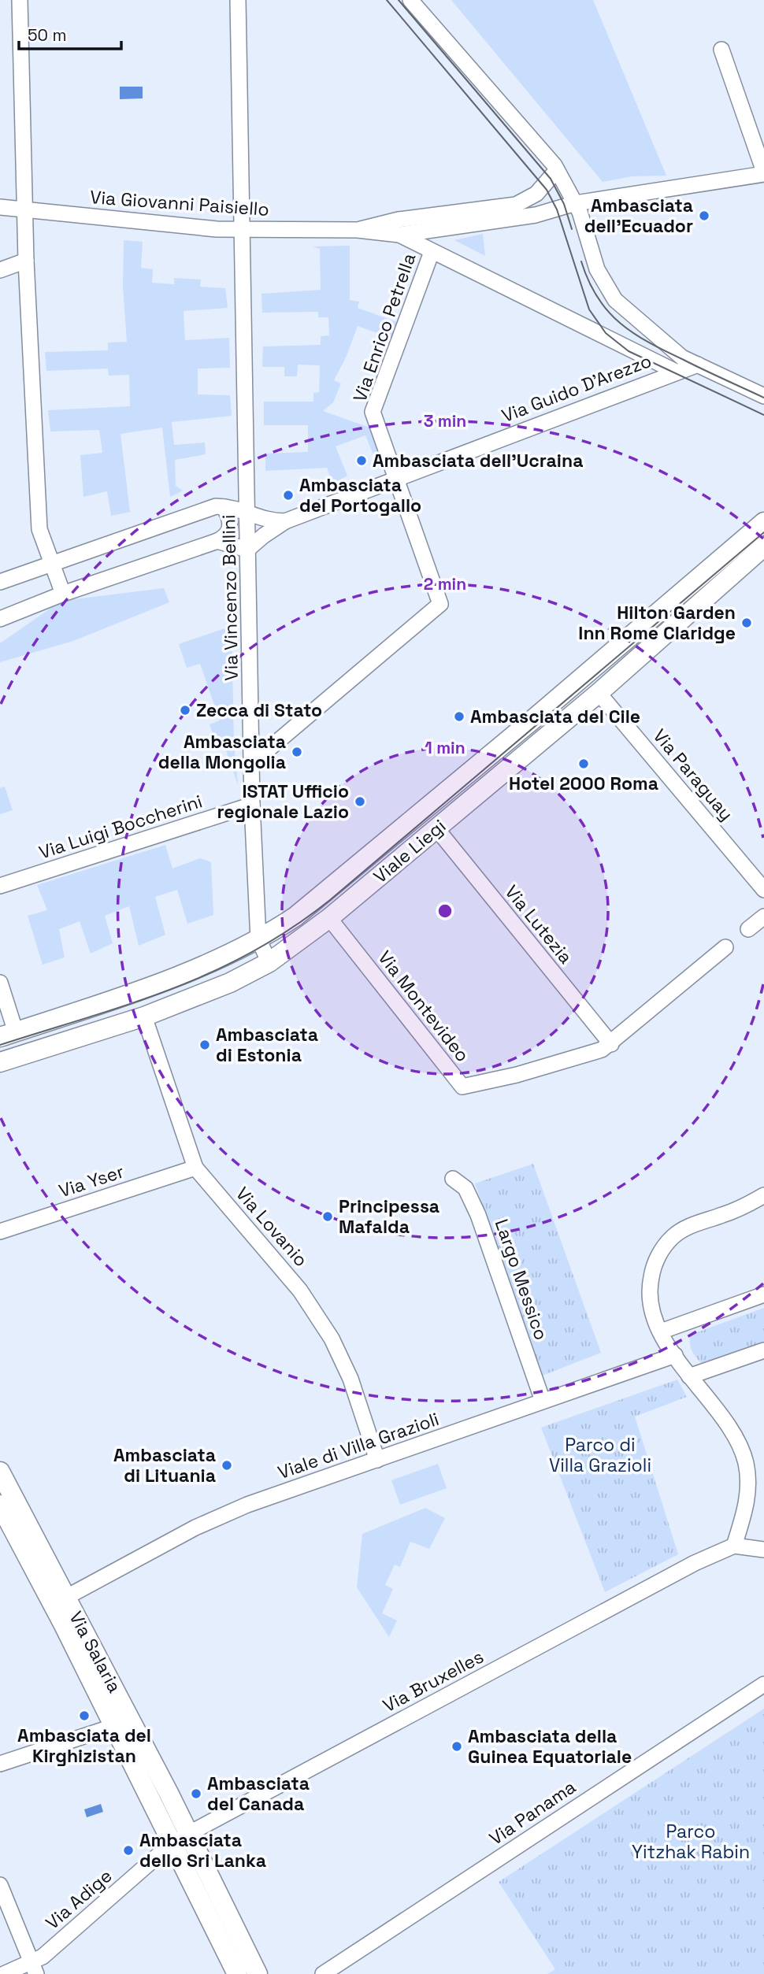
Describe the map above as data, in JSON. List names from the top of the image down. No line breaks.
{"streets":{"main road":["Viale Liegi","Via Salaria"],"street":["Via Giovanni Paisiello","Via Enrico Petrella","Via Guido D'Arezzo","Via Vincenzo Bellini","Via Paraguay","Via Luigi Boccherini","Via Lutezia","Via Montevideo","Via Yser","Via Lovanio","Largo Messico","Viale di Villa Grazioli","Via Bruxelles","Via Panama","Via Adige"]},"crossings":[["Via Giovanni Paisiello","Via Vincenzo Bellini"],["Via Enrico Petrella","Via Guido D'Arezzo"],["Via Enrico Petrella","Via Vincenzo Bellini"],["Via Guido D'Arezzo","Via Vincenzo Bellini"],["Via Vincenzo Bellini","Via Luigi Boccherini"],["Via Vincenzo Bellini","Viale Liegi"],["Via Paraguay","Viale Liegi"],["Viale Liegi","Via Lutezia"],["Viale Liegi","Via Montevideo"],["Viale Liegi","Via Lovanio"],["Via Lutezia","Via Montevideo"],["Via Yser","Via Lovanio"],["Via Lovanio","Viale di Villa Grazioli"],["Largo Messico","Viale di Villa Grazioli"],["Viale di Villa Grazioli","Via Salaria"],["Via Salaria","Via Bruxelles"],["Via Salaria","Via Adige"],["Via Bruxelles","Via Adige"]],"parks":["Parco di Villa Grazioli","Parco Yitzhak Rabin"],"places":["Ambasciata dell’Ecuador","Ambasciata dell'Ucraina","Ambasciata del Portogallo","Hilton Garden Inn Rome Claridge","Zecca di Stato","Ambasciata del Cile","Ambasciata della Mongolia","Hotel 2000 Roma","ISTAT Ufficio regionale Lazio","Ambasciata di Estonia","Principessa Mafalda","Ambasciata di Lituania","Ambasciata del Kirghizistan","Ambasciata della Guinea Equatoriale","Ambasciata del Canada","Ambasciata dello Sri Lanka"],"scale_bar":"50 m","rings":["3 min","2 min","1 min"]}
